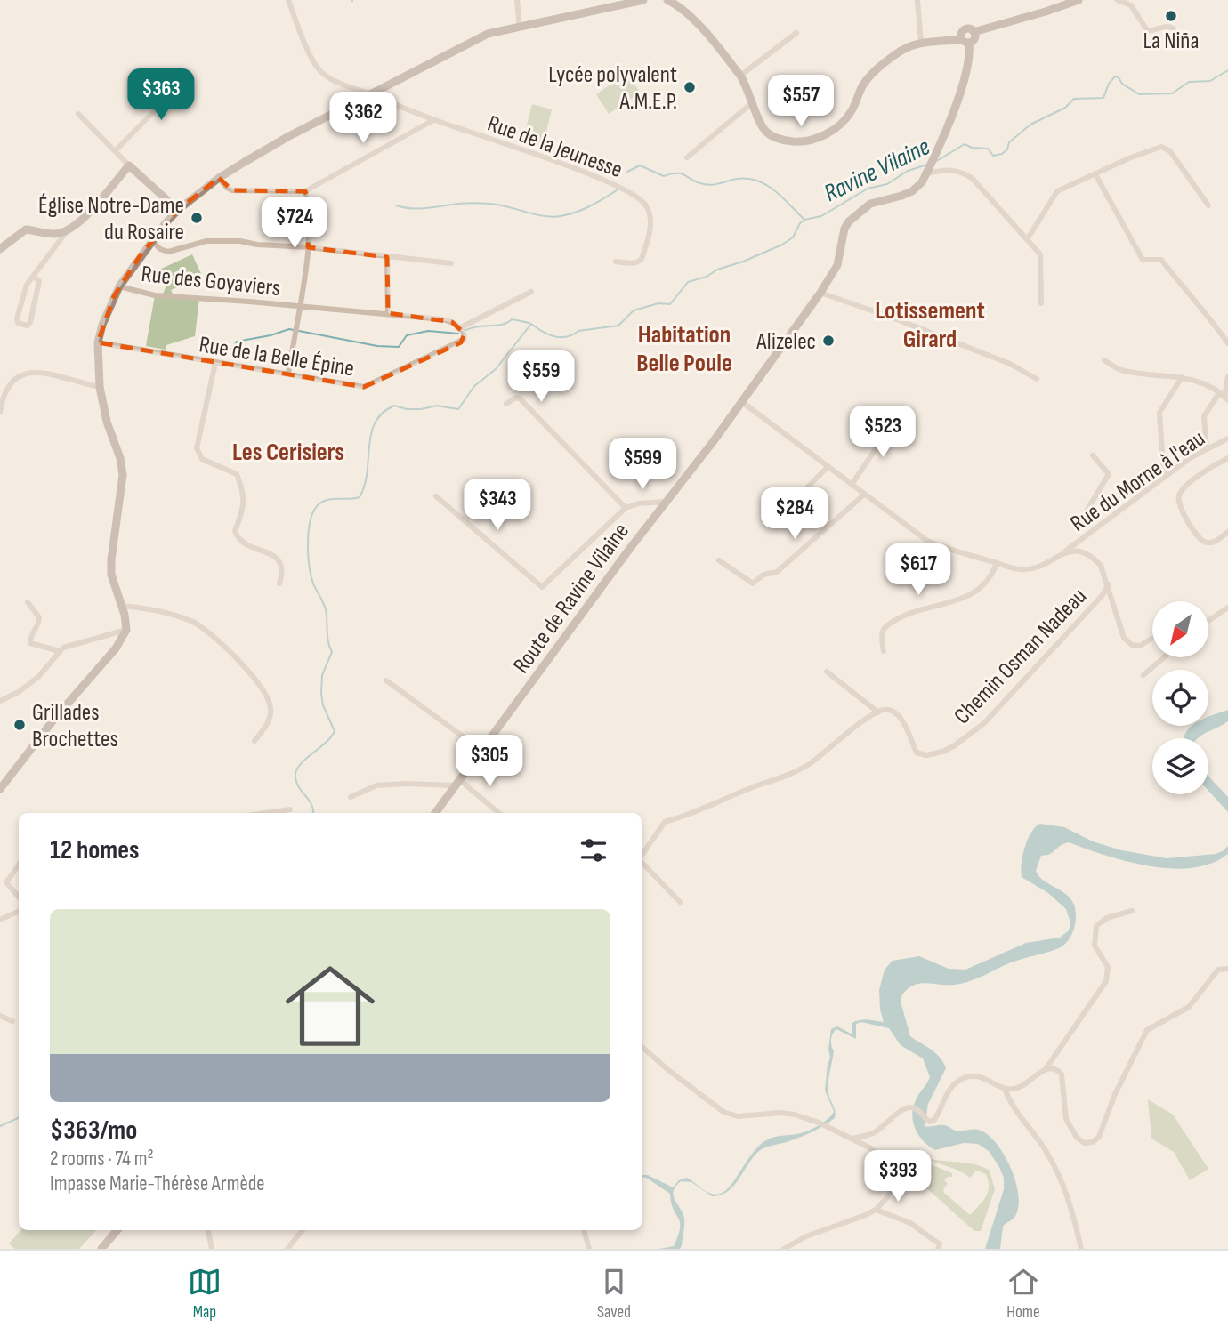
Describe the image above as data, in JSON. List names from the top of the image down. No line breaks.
{"streets":{"main road":["Route de Ravine Vilaine"],"street":["Rue de la Jeunesse","Rue des Goyaviers","Rue de la Belle Épine","Rue du Morne à l'eau","Chemin Osman Nadeau"]},"crossings":[["Rue des Goyaviers","Rue de la Belle Épine"],["Rue du Morne à l'eau","Route de Ravine Vilaine"]],"districts":["Lotissement Girard","Habitation Belle Poule","Les Cerisiers"],"water":["Ravine Vilaine"],"places":["La Niña","Lycée polyvalent A.M.E.P.","Église Notre-Dame du Rosaire","Alizelec","Grillades Brochettes"],"north":"bottom left","page":{"price":["$363","$557","$362","$724","$559","$523","$599","$343","$284","$617","$305","$393"],"heading":"12 homes","list":[{"name":"$363/mo","note":"2 rooms · 74 m² · Impasse Marie-Thérèse Armède"}],"tabs":["Map","Saved","Home"]}}
